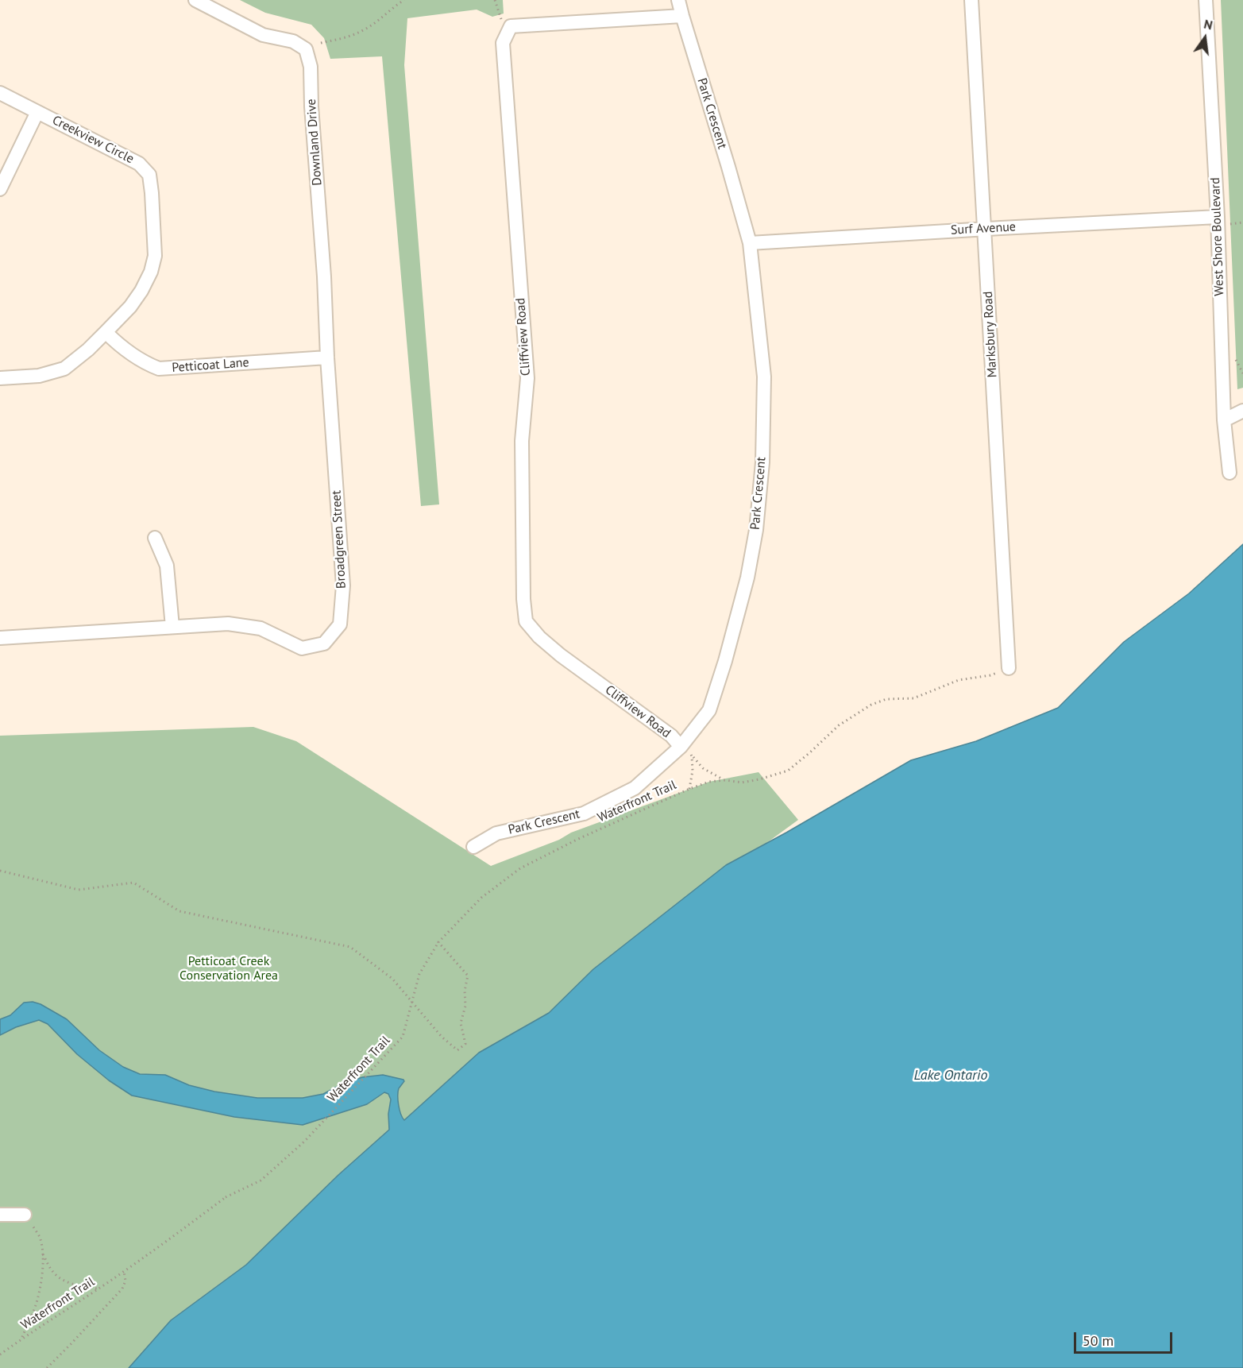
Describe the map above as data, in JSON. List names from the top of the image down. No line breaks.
{"streets":{"street":["Park Crescent","Creekview Circle","Downland Drive","Surf Avenue","West Shore Boulevard","Marksbury Road","Cliffview Road","Petticoat Lane","Broadgreen Street"],"path":["Waterfront Trail"]},"crossings":[["Park Crescent","Surf Avenue"],["Park Crescent","Cliffview Road"],["Creekview Circle","Petticoat Lane"],["Downland Drive","Petticoat Lane"],["Downland Drive","Broadgreen Street"],["Surf Avenue","West Shore Boulevard"],["Surf Avenue","Marksbury Road"],["Marksbury Road","Waterfront Trail"],["Petticoat Lane","Broadgreen Street"]],"water":["Lake Ontario"],"parks":["Petticoat Creek Conservation Area"],"scale_bar":"50 m","north":"top"}
